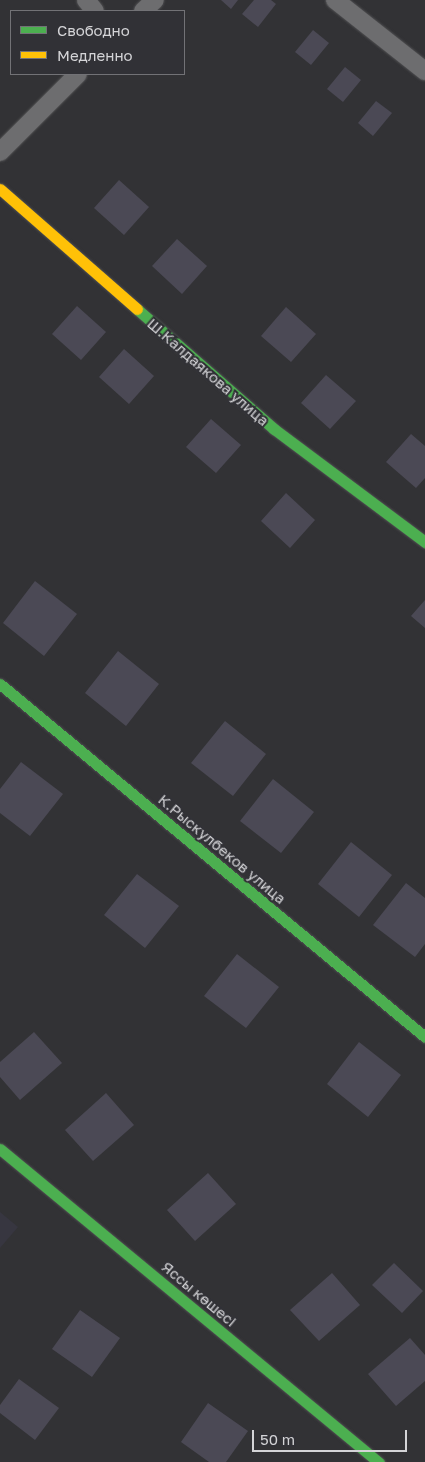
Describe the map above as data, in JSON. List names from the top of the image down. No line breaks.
{"streets":{"street":["Ш.Калдаякова улица","К.Рыскулбеков улица","Яссы көшесі"]},"legend":["Свободно","Медленно"],"scale_bar":"50 m"}
